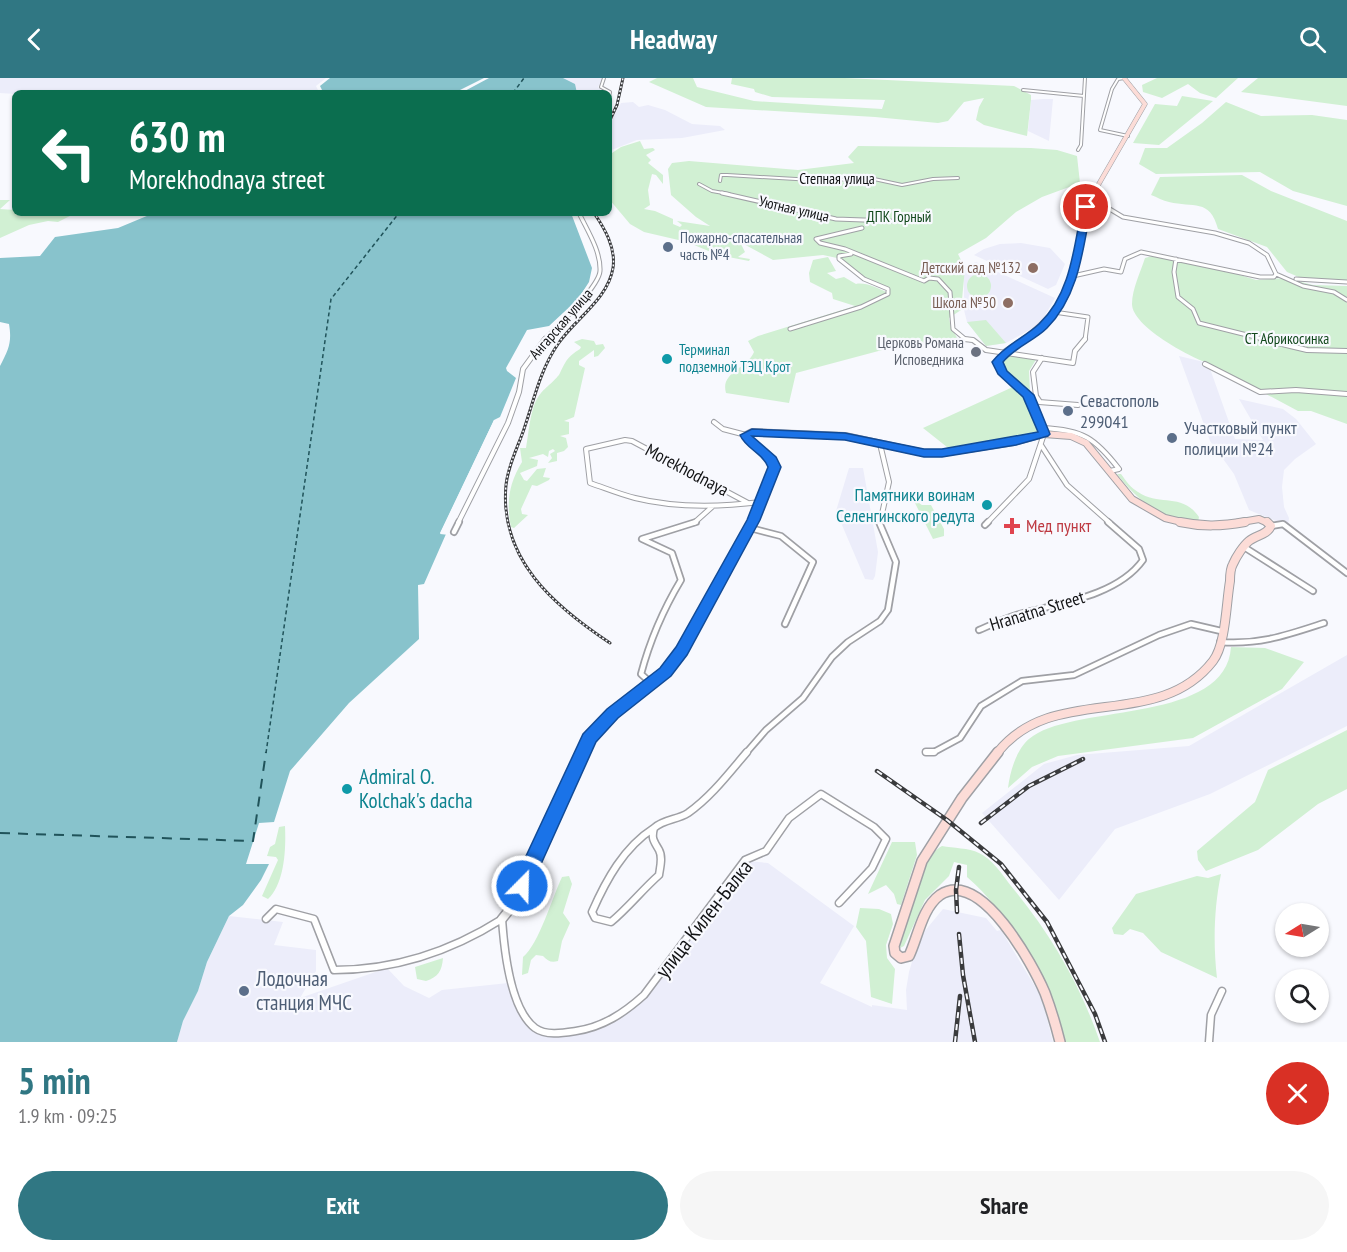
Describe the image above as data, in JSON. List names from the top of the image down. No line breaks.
{"streets":{"street":["Степная улица","Уютная улица","Ангарская улица","Morekhodnaya","Hranatna Street","улица Килен-Балка"]},"parks":["ДПК Горный","СТ Абрикосинка"],"places":{"other":["Пожарно-спасательная часть №4","Детский сад №132","Школа №50","Церковь Романа Исповедника","Терминал подземной ТЭЦ Крот","Севастополь 299041","Участковый пункт полиции №24","Памятники воинам Селенгинского редута","Admiral O. Kolchak's dacha","Лодочная станция МЧС"],"health":["Мед пункт"]},"north":"left","page":{"header":"Headway","turn":["630 m","Morekhodnaya street"],"heading":["5 min","1.9 km · 09:25"],"buttons":["Exit","Share"]}}
